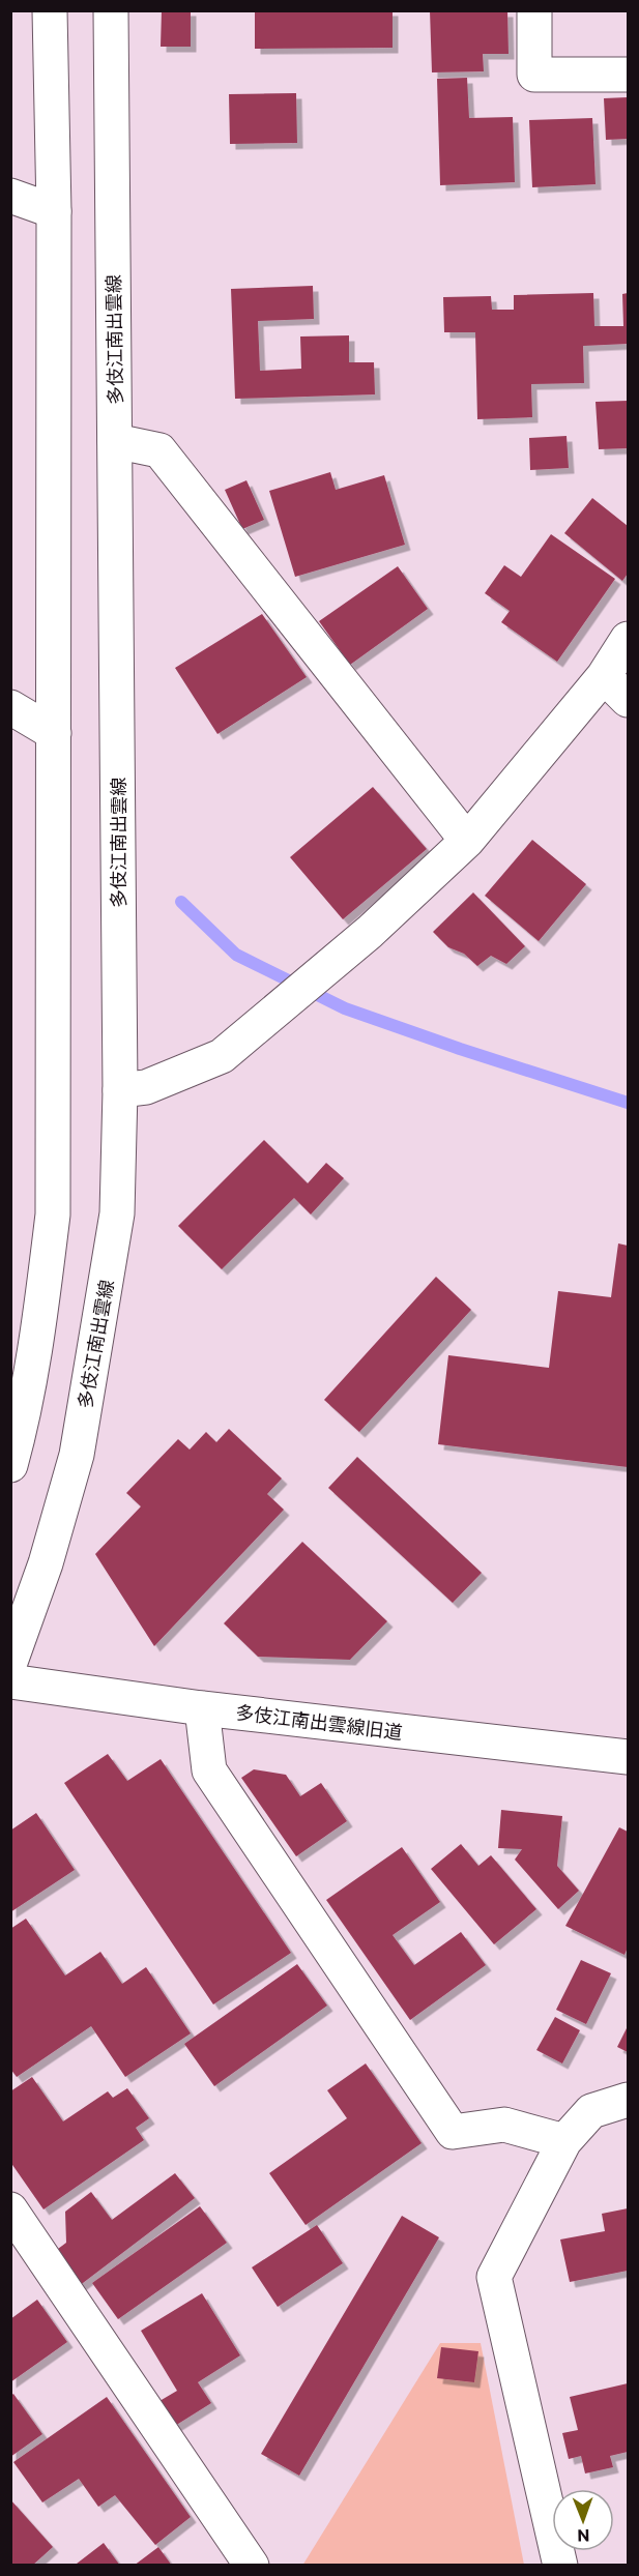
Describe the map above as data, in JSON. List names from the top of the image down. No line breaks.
{"streets":{"street":["多伎江南出雲線","多伎江南出雲線旧道"]},"north":"bottom"}
